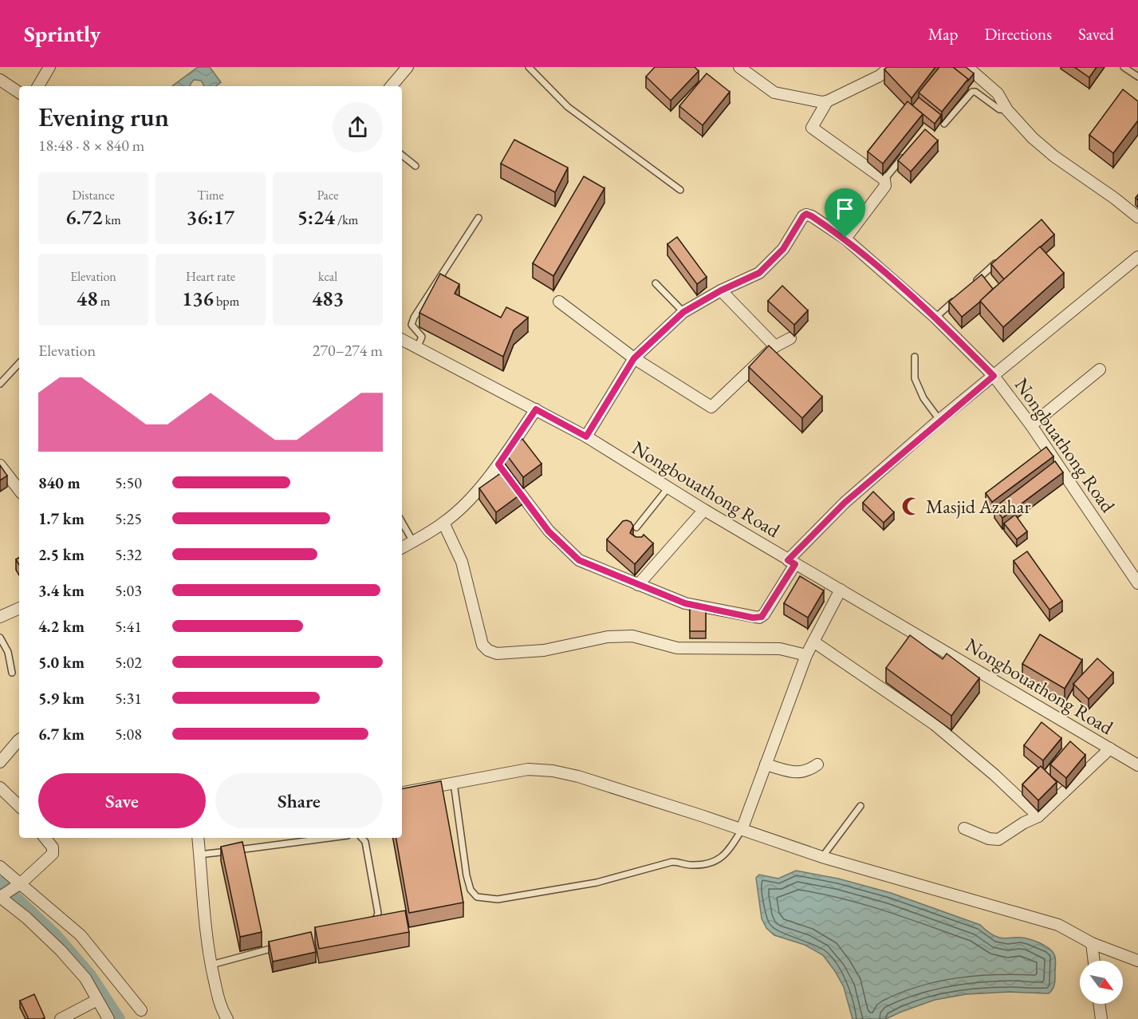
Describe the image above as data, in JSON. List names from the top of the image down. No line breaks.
{"streets":{"street":["Nongbuathong Road","Nongbouathong Road"]},"places":{"mosque":["Masjid Azahar"]},"north":"bottom right","page":{"header":"Sprintly","nav":["Map","Directions","Saved"],"heading":["Evening run","18:48 · 8 × 840 m"],"stats":[["Distance","6.72 km"],["Time","36:17"],["Pace","5:24 /km"],["Elevation","48 m"],["Heart rate","136 bpm"],["kcal","483"]],"chart":["Elevation","270–274 m"],"list":[{"name":"840 m","note":"5:50"},{"name":"1.7 km","note":"5:25"},{"name":"2.5 km","note":"5:32"},{"name":"3.4 km","note":"5:03"},{"name":"4.2 km","note":"5:41"},{"name":"5.0 km","note":"5:02"},{"name":"5.9 km","note":"5:31"},{"name":"6.7 km","note":"5:08"}],"buttons":["Save","Share"]}}
